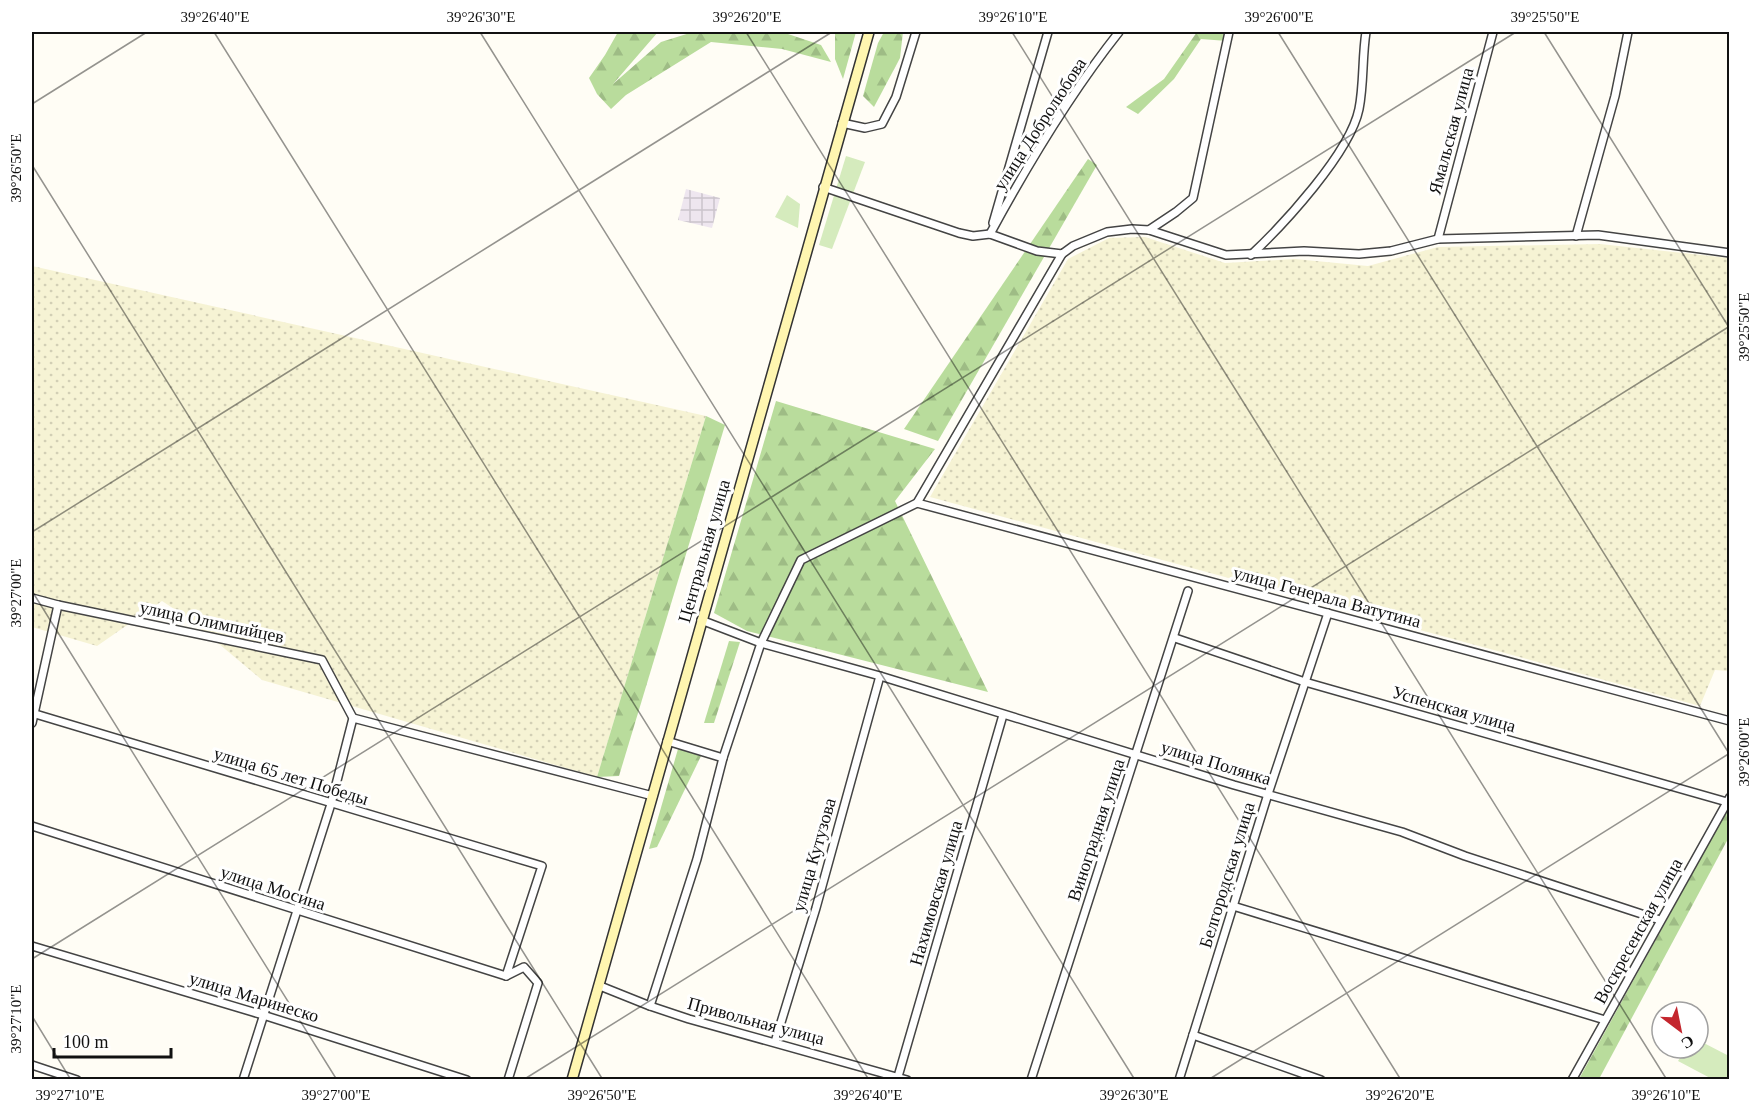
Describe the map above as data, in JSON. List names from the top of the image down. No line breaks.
{"streets":{"main road":["Центральная улица"],"street":["улица Добролюбова","Ямальская улица","улица Генерала Ватутина","улица Олимпийцев","Успенская улица","улица Полянка","улица 65 лет Победы","Виноградная улица","улица Кутузова","Белгородская улица","улица Мосина","Нахимовская улица","Воскресенская улица","улица Маринеско","Привольная улица"]},"crossings":[["Центральная улица","улица Полянка"],["Центральная улица","Привольная улица"],["улица Генерала Ватутина","Белгородская улица"],["Успенская улица","Виноградная улица"],["Успенская улица","Белгородская улица"],["Успенская улица","Воскресенская улица"],["улица Полянка","Виноградная улица"],["улица Полянка","улица Кутузова"],["улица Полянка","Белгородская улица"],["улица Полянка","Нахимовская улица"],["улица Полянка","Воскресенская улица"],["улица 65 лет Победы","улица Мосина"],["улица Кутузова","Привольная улица"],["Нахимовская улица","Привольная улица"]],"scale_bar":"100 m","north":"bottom right","coordinates":["39°26'40\"E","39°26'30\"E","39°26'20\"E","39°26'10\"E","39°26'00\"E","39°25'50\"E","39°26'50\"E","39°27'00\"E","39°27'10\"E"]}
